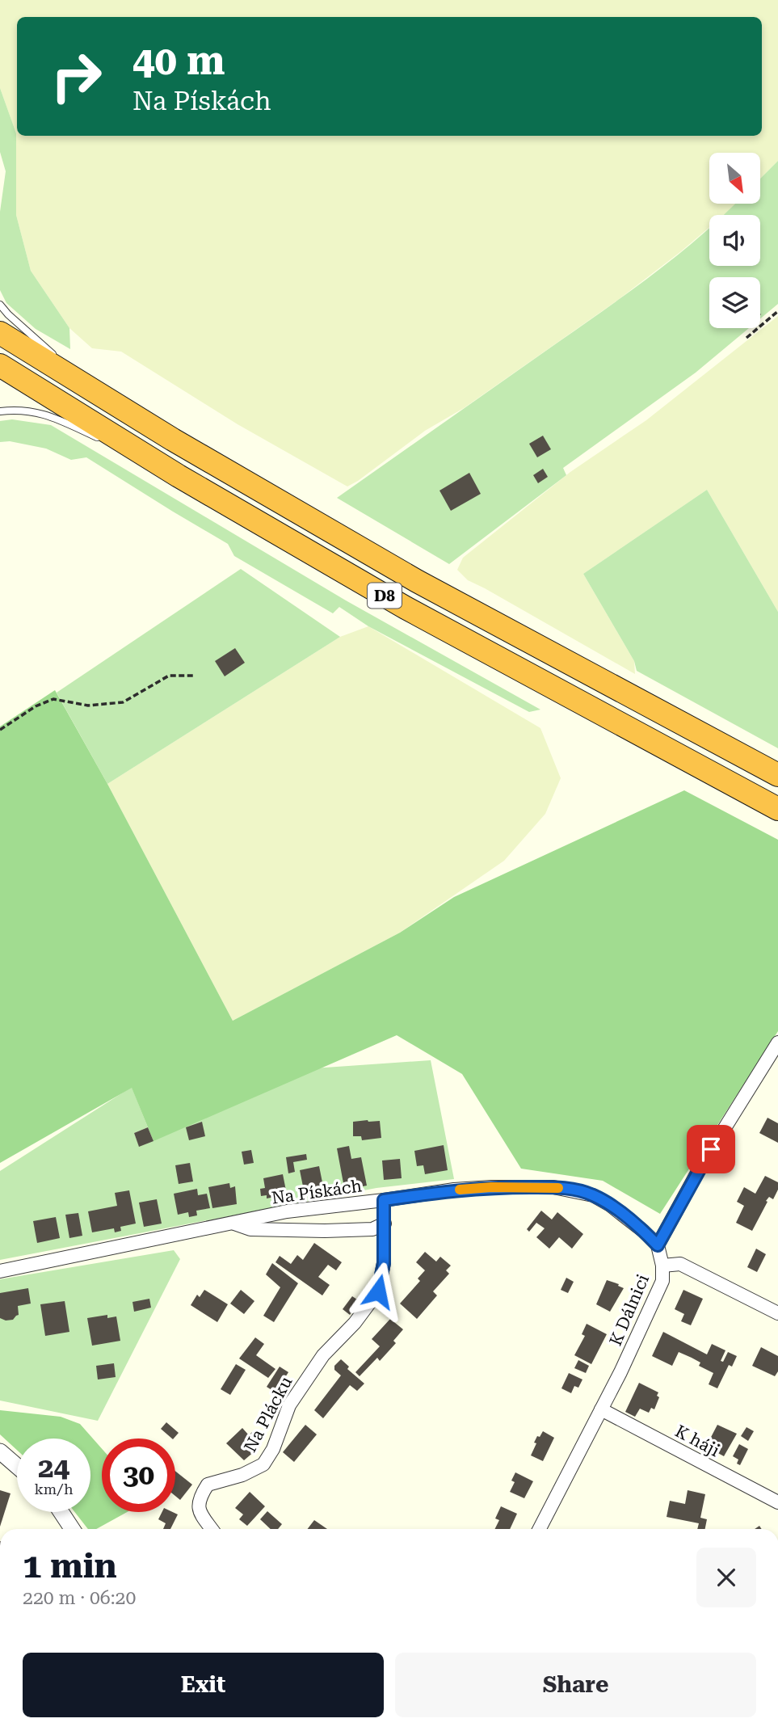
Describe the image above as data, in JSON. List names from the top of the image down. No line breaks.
{"streets":{"highway":["D8"],"street":["Na Pískách","K Dálnici","Na Plácku","K háji"]},"crossings":[["Na Pískách","K Dálnici"],["Na Pískách","Na Plácku"],["K Dálnici","K háji"]],"north":"bottom right","page":{"turn":["40 m","Na Pískách"],"speed":"24 km/h","limit":"30","heading":["1 min","220 m · 06:20"],"buttons":["Exit","Share"]}}
